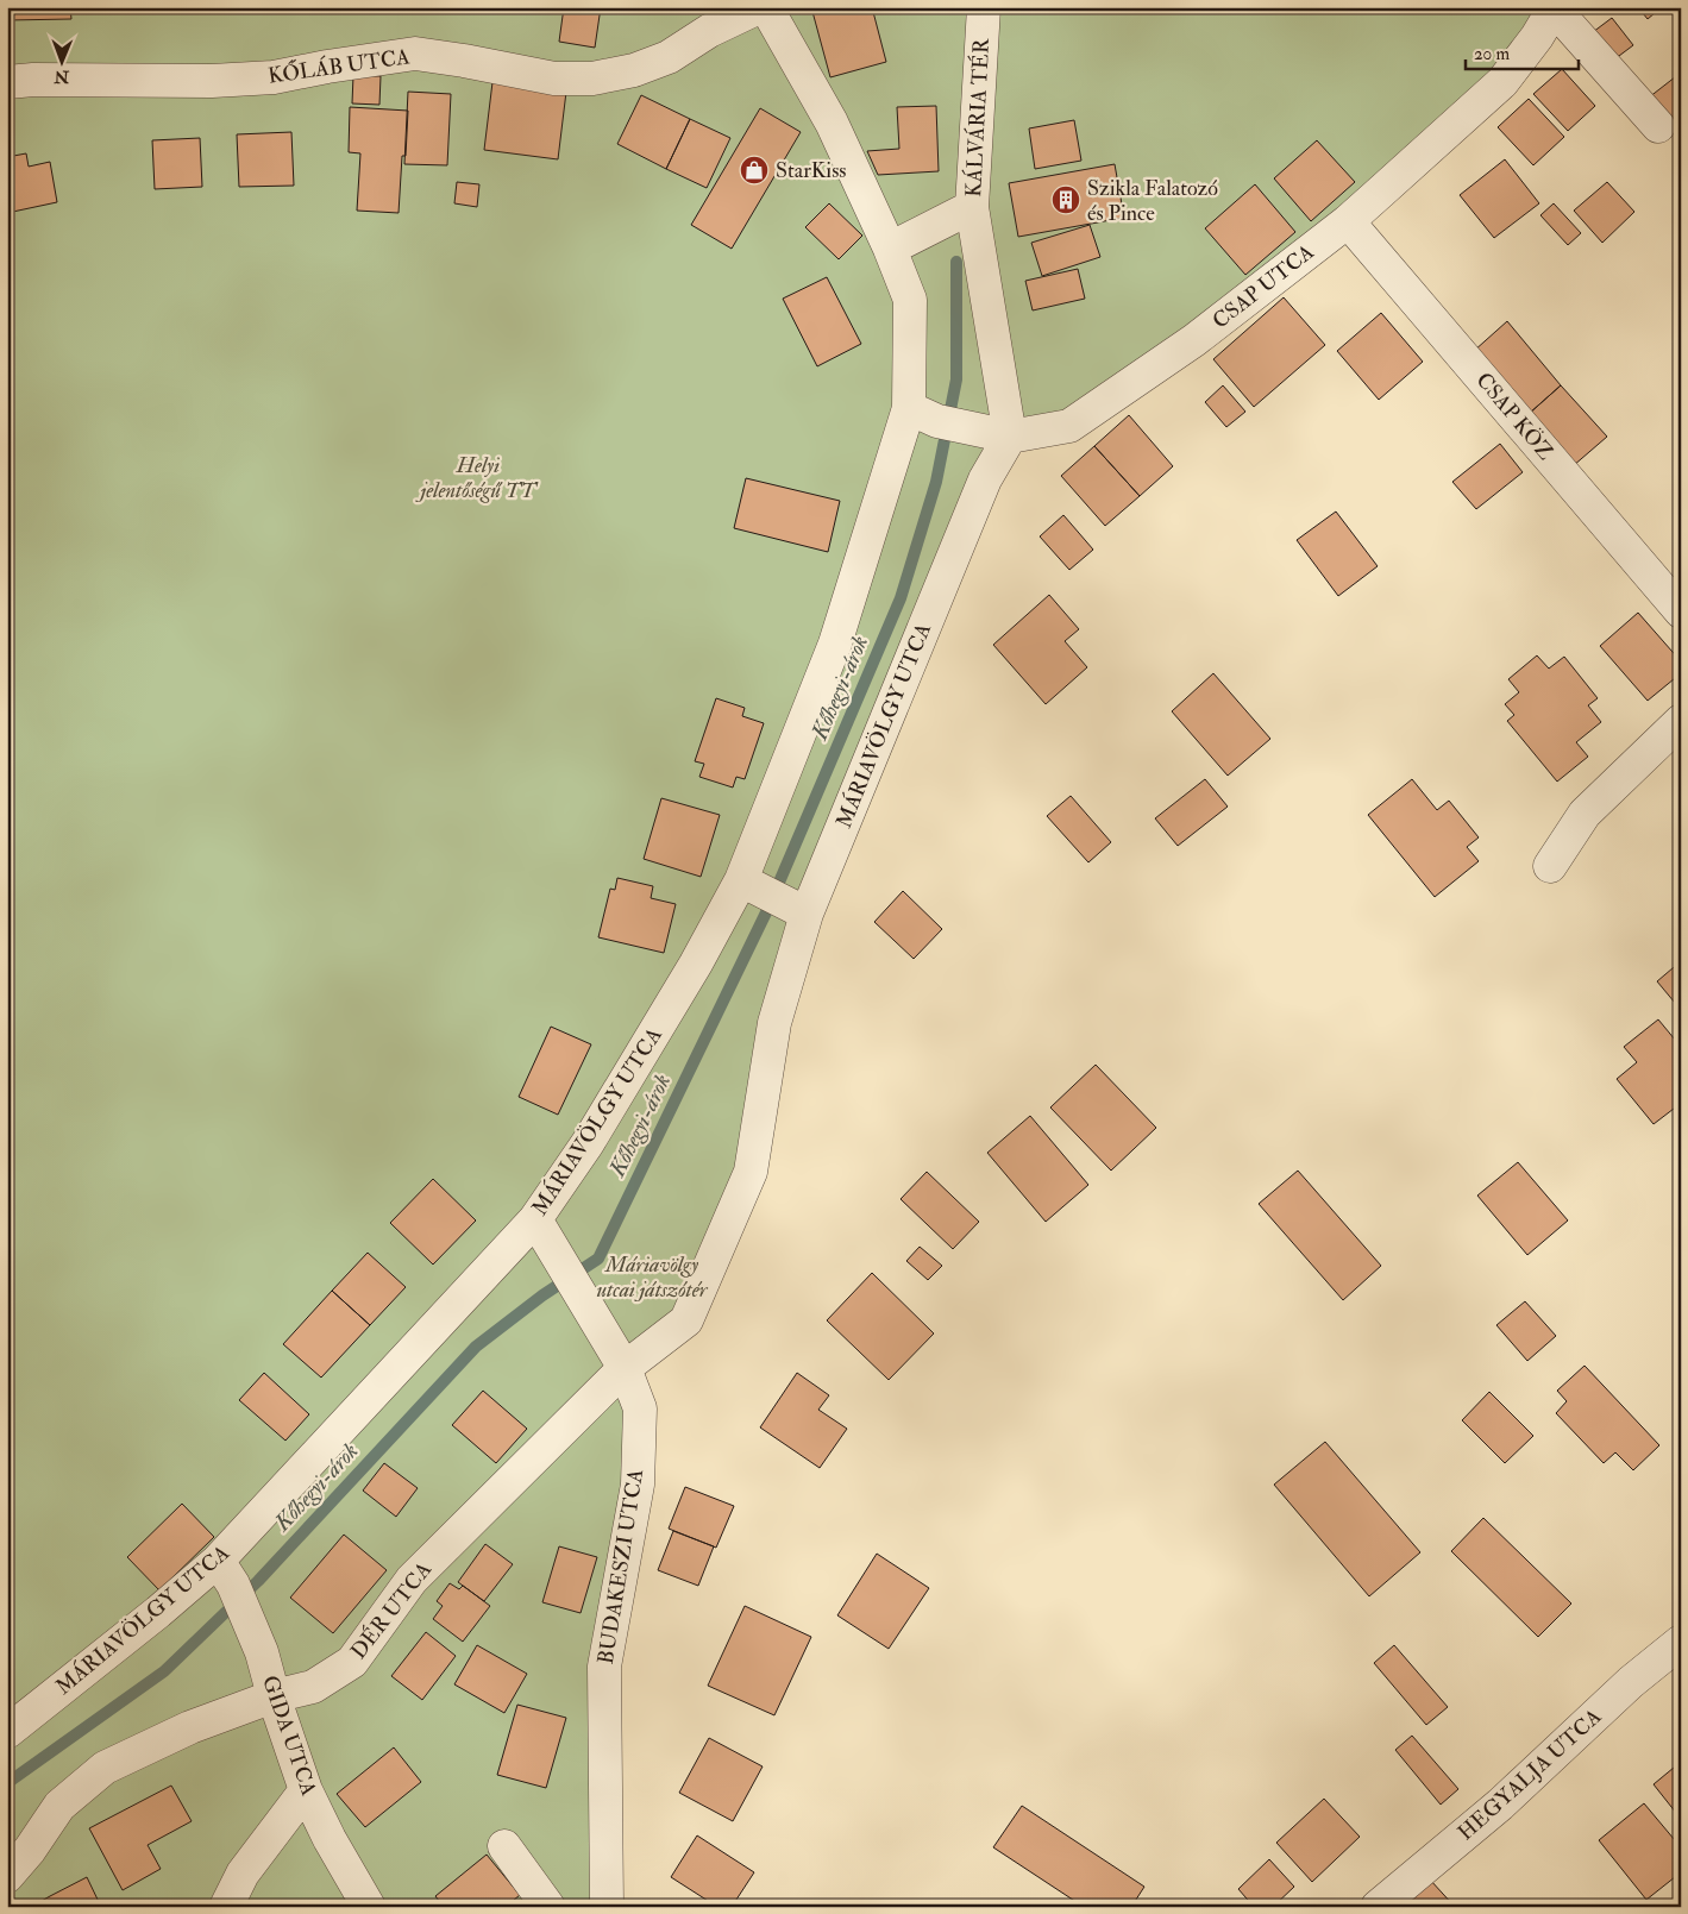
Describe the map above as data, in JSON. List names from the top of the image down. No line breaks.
{"streets":{"street":["KŐLÁB UTCA","KÁLVÁRIA TÉR","CSAP UTCA","CSAP KÖZ","MÁRIAVÖLGY UTCA","BUDAKESZI UTCA","DÉR UTCA","GIDA UTCA","HEGYALJA UTCA"]},"crossings":[["KÁLVÁRIA TÉR","MÁRIAVÖLGY UTCA"],["CSAP UTCA","CSAP KÖZ"],["CSAP UTCA","MÁRIAVÖLGY UTCA"],["MÁRIAVÖLGY UTCA","BUDAKESZI UTCA"],["MÁRIAVÖLGY UTCA","DÉR UTCA"],["MÁRIAVÖLGY UTCA","GIDA UTCA"],["BUDAKESZI UTCA","DÉR UTCA"],["DÉR UTCA","GIDA UTCA"]],"water":["Kőhegyi-árok"],"parks":["Helyi jelentőségű TT","Máriavölgy utcai játszótér"],"places":{"shop":["StarKiss"],"building":["Szikla Falatozó és Pince"]},"scale_bar":"20 m","north":"bottom"}
